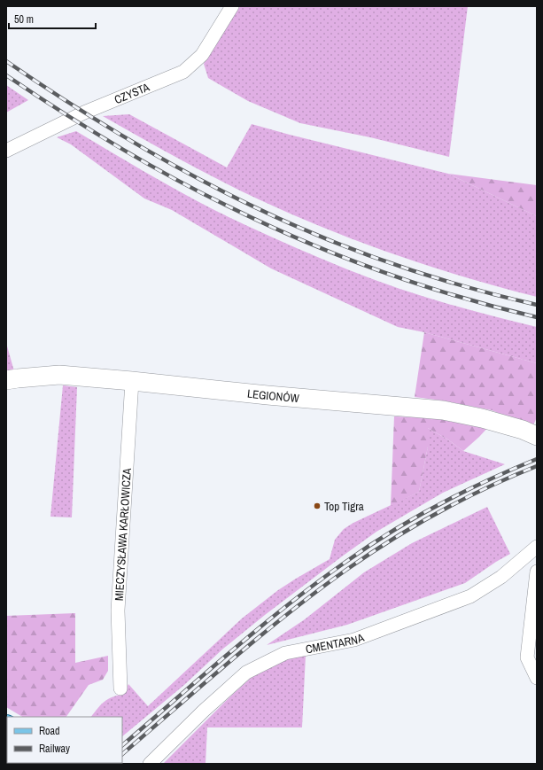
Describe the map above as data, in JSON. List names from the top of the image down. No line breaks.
{"streets":{"street":["CZYSTA","LEGIONÓW","MIECZYSŁAWA KARŁOWICZA","CMENTARNA"]},"crossings":[["LEGIONÓW","MIECZYSŁAWA KARŁOWICZA"]],"places":["Top Tigra"],"legend":["Road","Railway"],"scale_bar":"50 m"}
